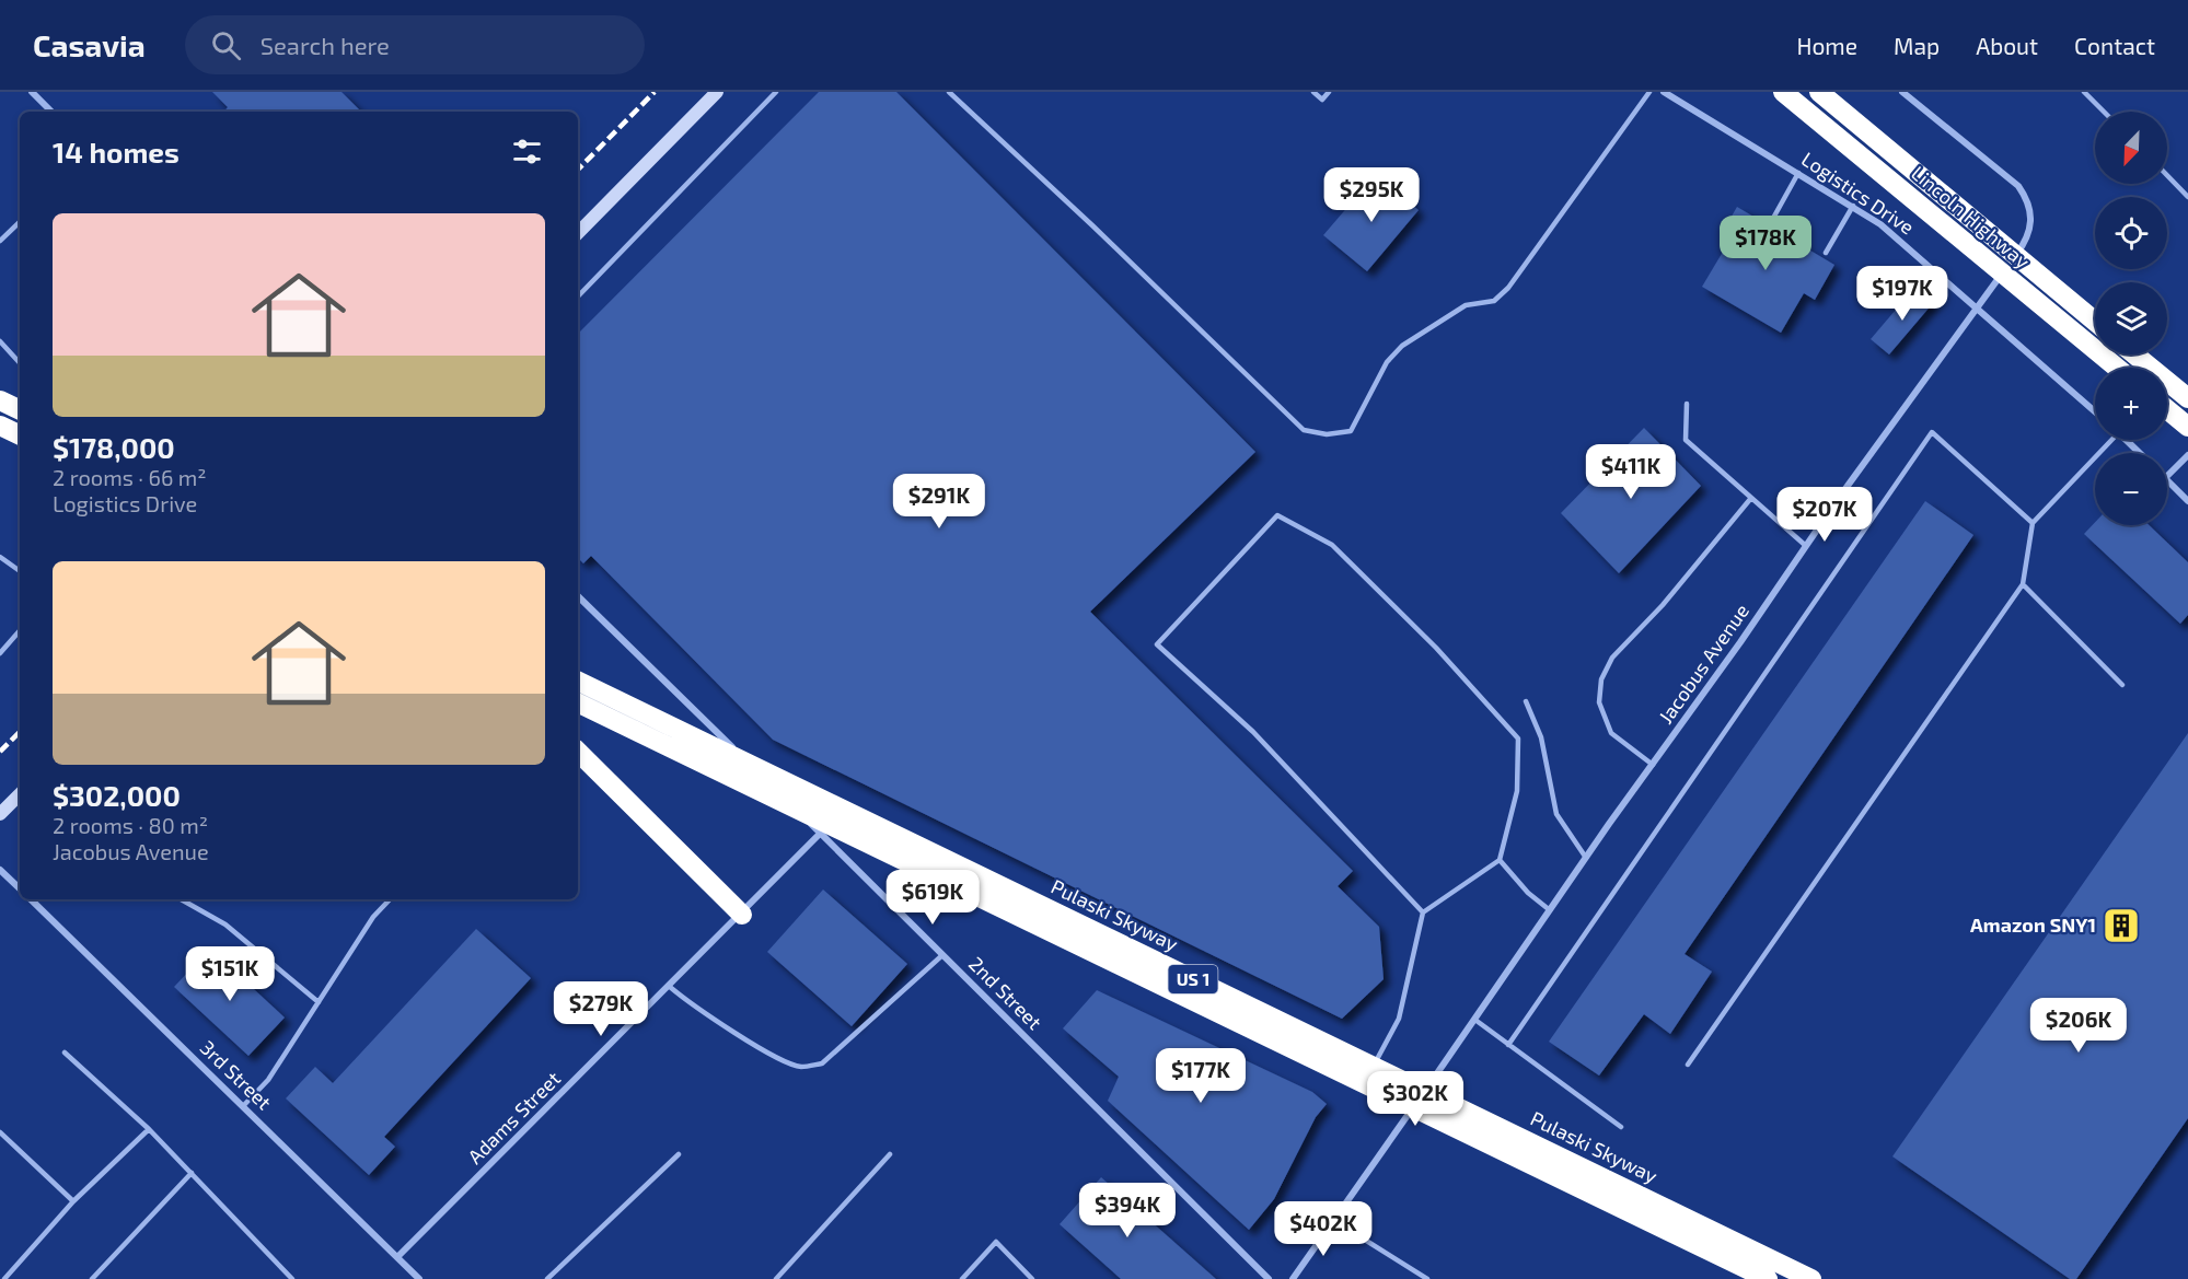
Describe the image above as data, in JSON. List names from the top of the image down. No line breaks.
{"streets":{"highway":["Lincoln Highway","Pulaski Skyway","US 1"],"street":["Logistics Drive","Jacobus Avenue","2nd Street","3rd Street","Adams Street"]},"crossings":[["Logistics Drive","Jacobus Avenue"],["2nd Street","Adams Street"],["3rd Street","Adams Street"]],"places":{"building":["Amazon SNY1"]},"north":"bottom left","page":{"header":"Casavia","search":"Search here","nav":["Home","Map","About","Contact"],"map_buttons":["+","−"],"heading":"14 homes","price":["$295K","$178K","$197K","$411K","$291K","$207K","$619K","$151K","$279K","$206K","$177K","$302K","$394K","$402K"],"list":[{"name":"$178,000","note":"2 rooms · 66 m² · Logistics Drive"},{"name":"$302,000","note":"2 rooms · 80 m² · Jacobus Avenue"}]}}
